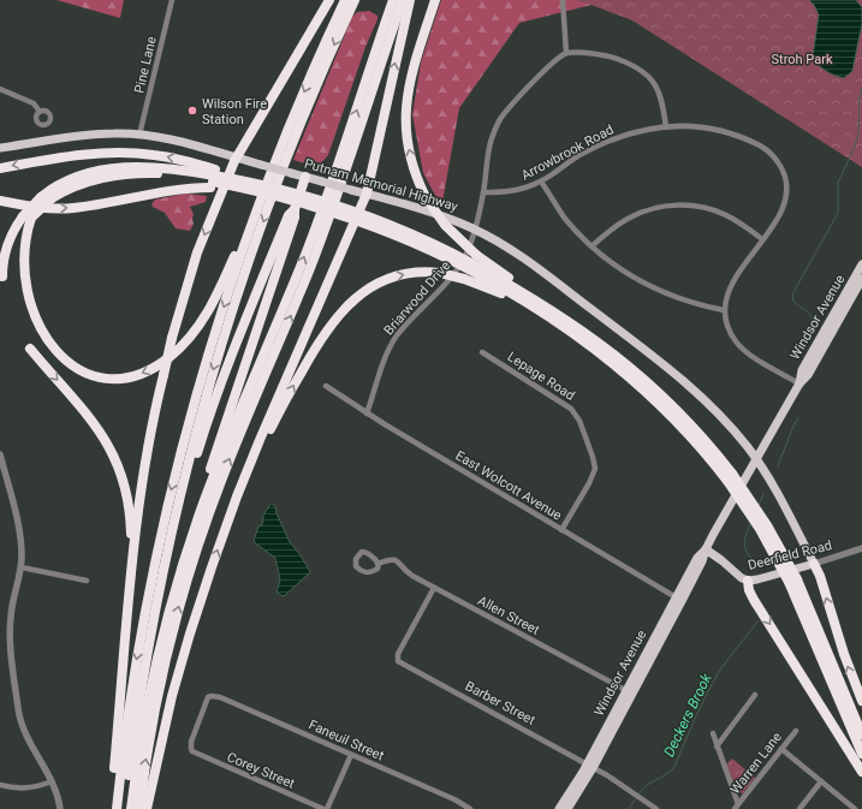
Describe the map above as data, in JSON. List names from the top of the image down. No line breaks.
{"streets":{"main road":["Putnam Memorial Highway","Windsor Avenue","Deerfield Road"],"street":["Pine Lane","Arrowbrook Road","Briarwood Drive","Lepage Road","East Wolcott Avenue","Allen Street","Barber Street","Faneuil Street","Warren Lane","Corey Street"]},"crossings":[["Pine Lane","Putnam Memorial Highway"],["Arrowbrook Road","Briarwood Drive"],["Putnam Memorial Highway","Briarwood Drive"],["Putnam Memorial Highway","Windsor Avenue"],["Putnam Memorial Highway","Deerfield Road"],["Briarwood Drive","East Wolcott Avenue"],["Windsor Avenue","East Wolcott Avenue"],["Windsor Avenue","Deerfield Road"],["Windsor Avenue","Allen Street"],["Windsor Avenue","Barber Street"],["Lepage Road","East Wolcott Avenue"],["Allen Street","Barber Street"],["Faneuil Street","Corey Street"]],"water":["Deckers Brook"],"parks":["Stroh Park"],"places":["Wilson Fire Station"]}
